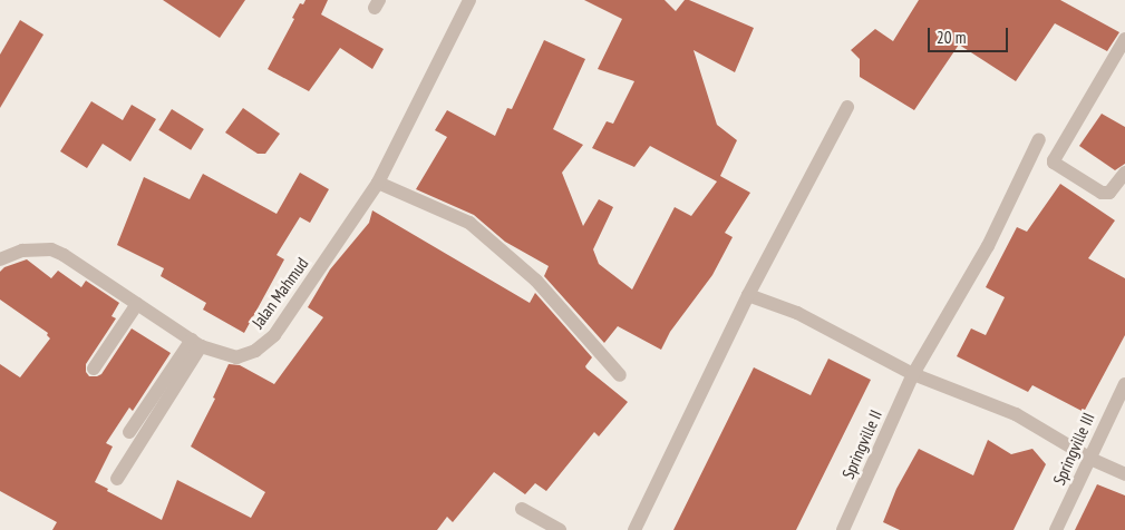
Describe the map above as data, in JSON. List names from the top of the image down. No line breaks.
{"streets":{"street":["Jalan Mahmud","Springville II","Springville III"]},"scale_bar":"20 m"}
